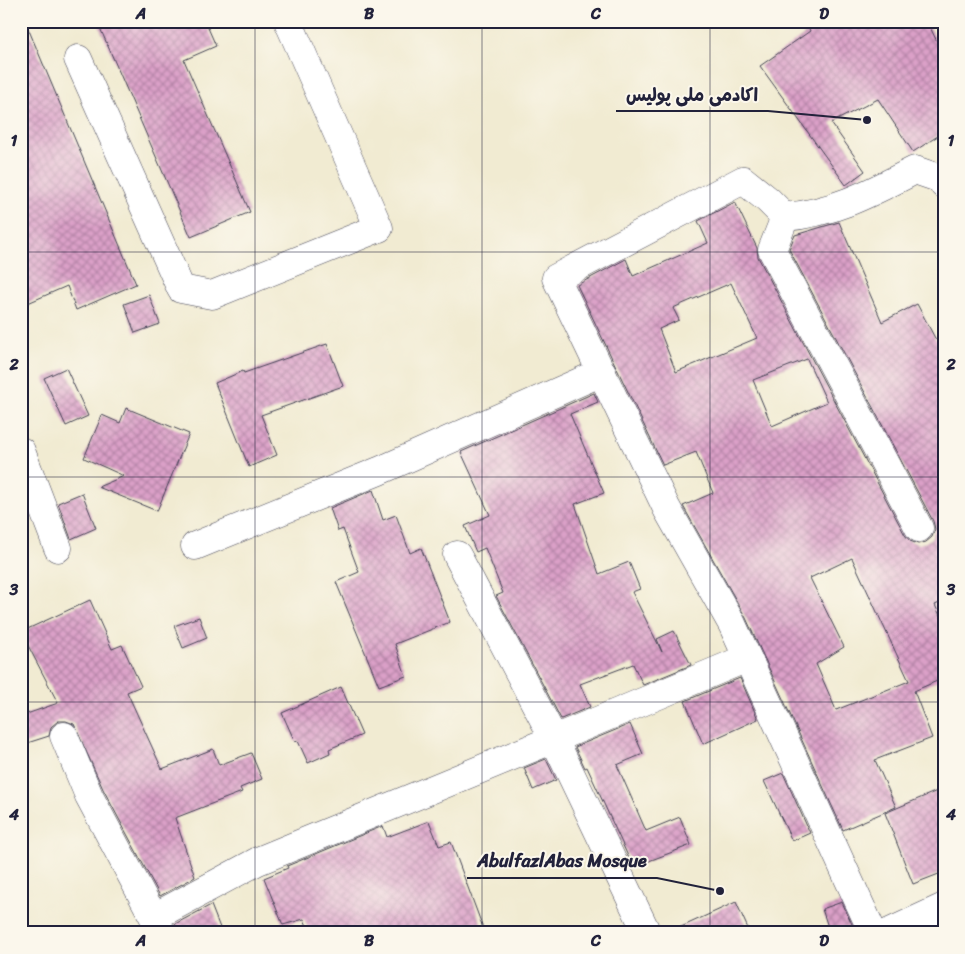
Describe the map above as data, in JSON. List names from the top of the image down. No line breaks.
{"places":["اکادمی ملی پولیس","AbulfazlAbas Mosque"],"grid":{"columns":["A","B","C","D"],"rows":["1","2","3","4"]}}
